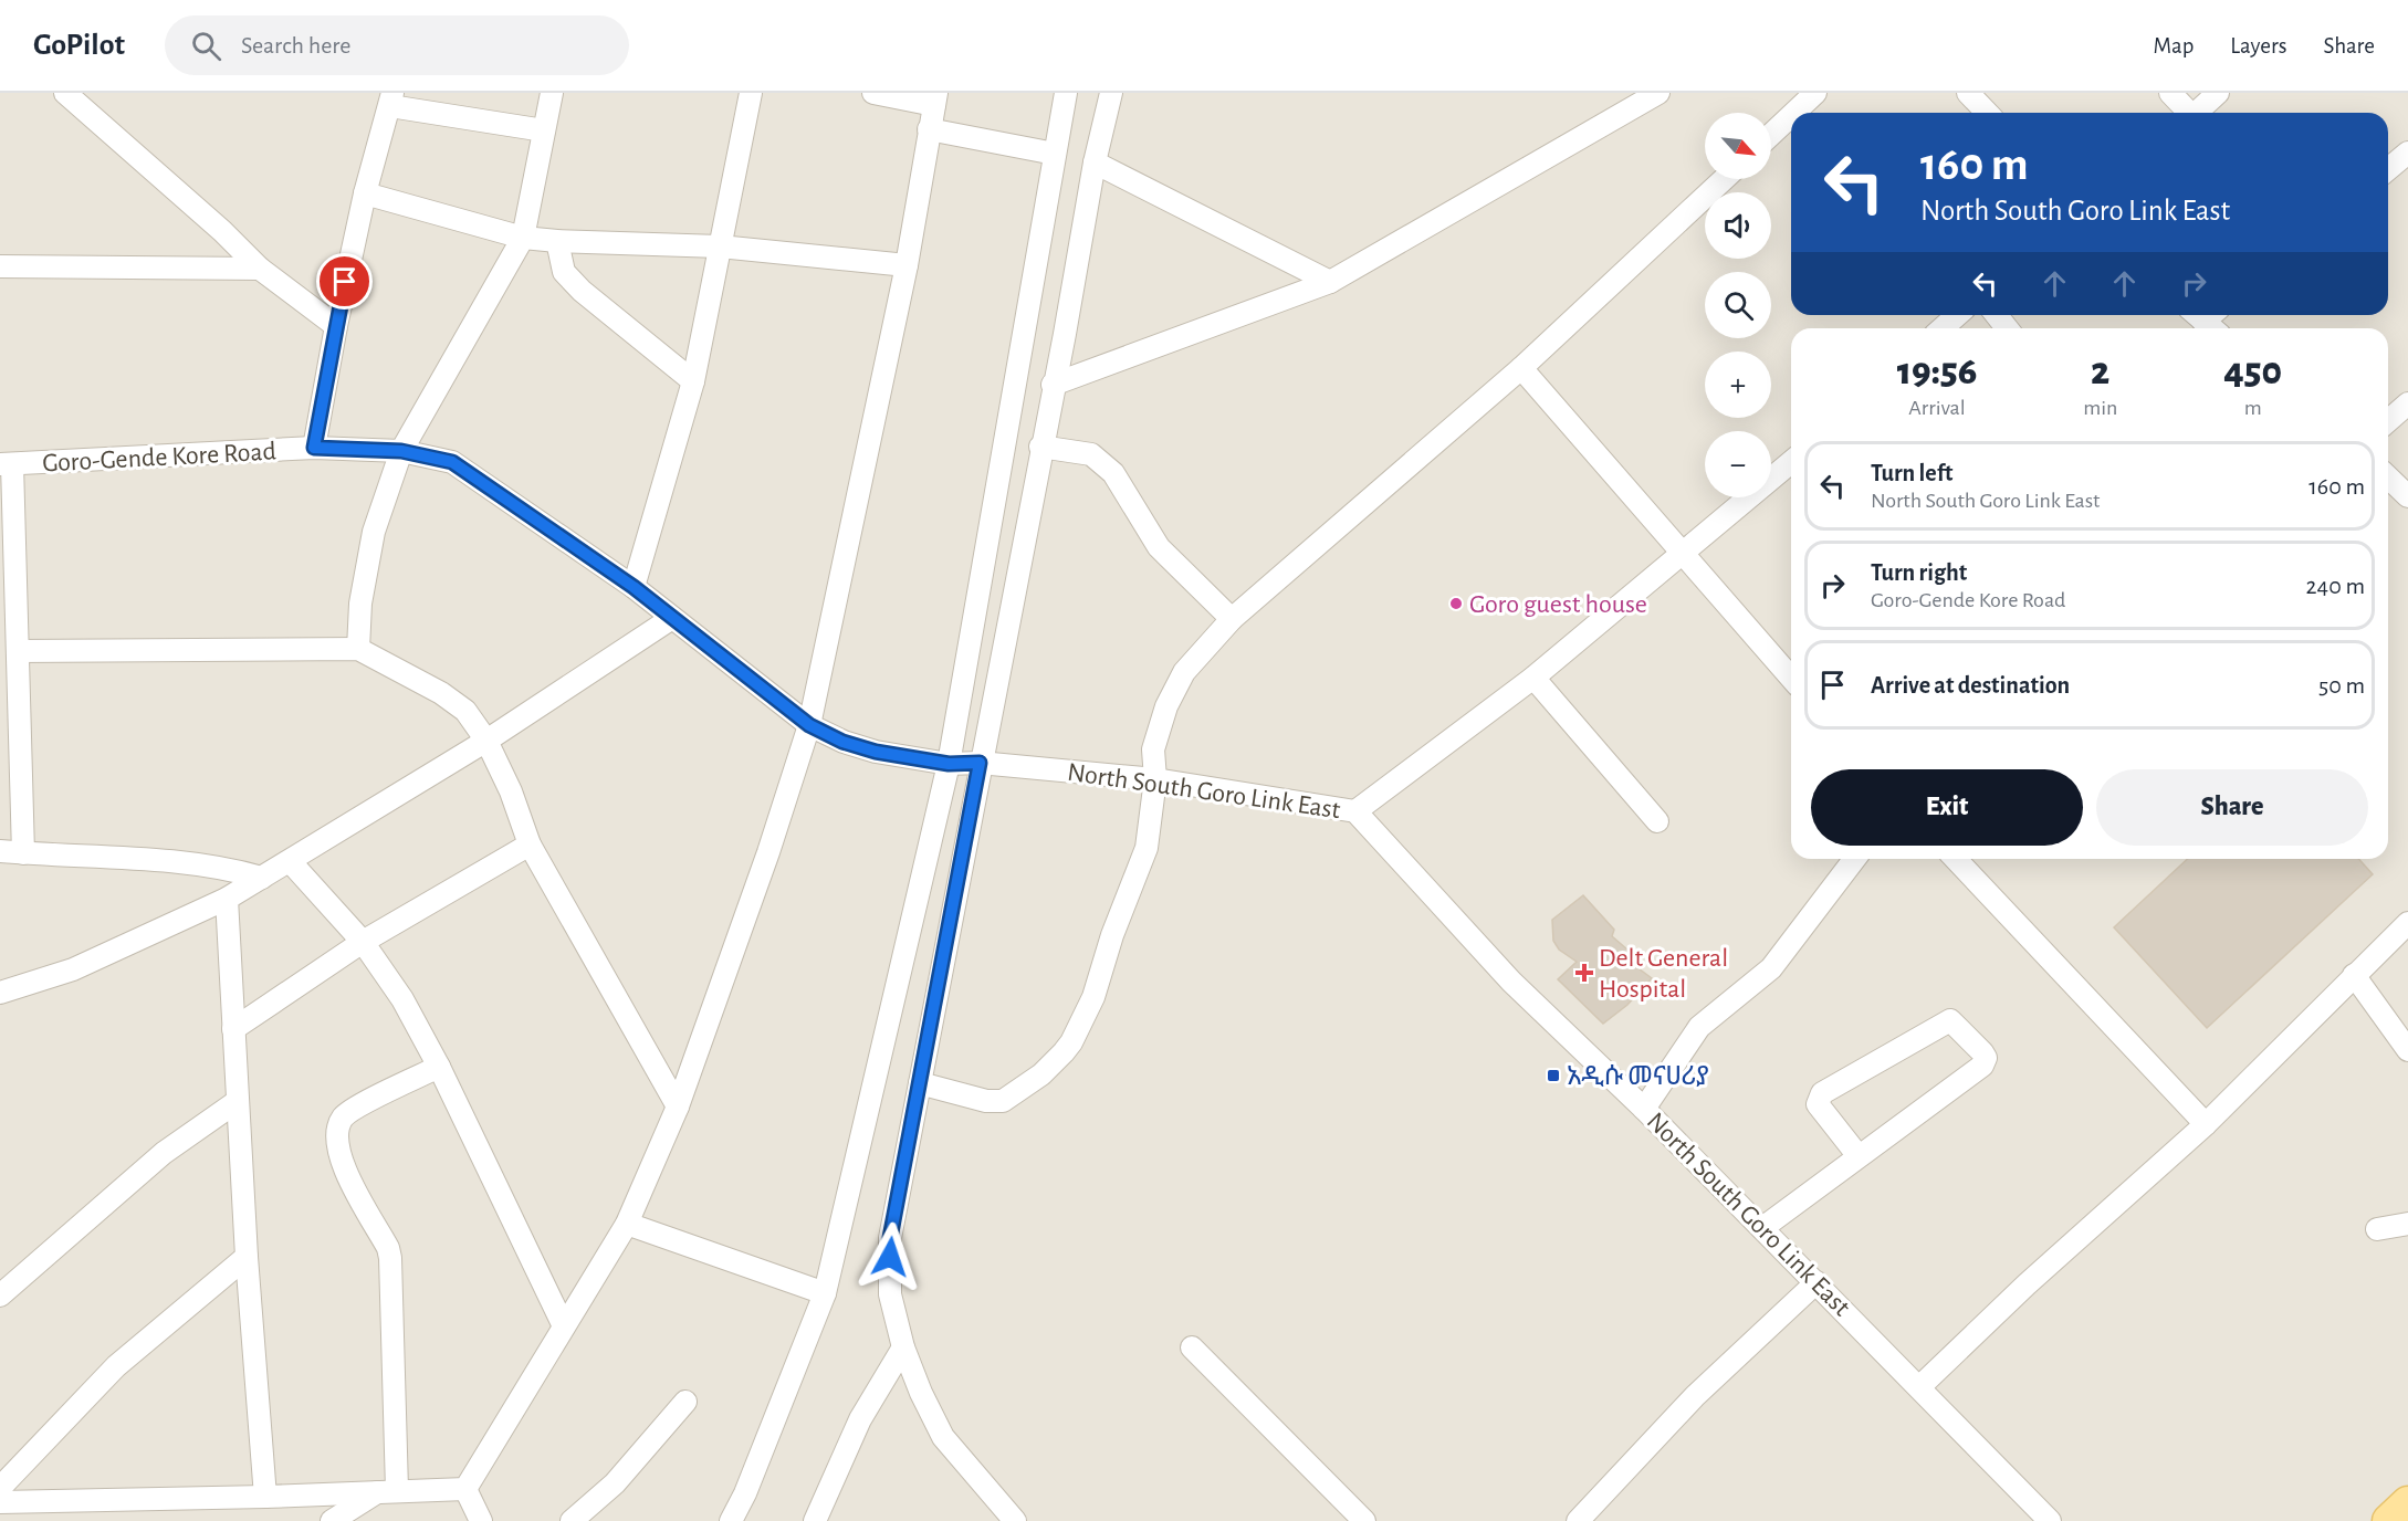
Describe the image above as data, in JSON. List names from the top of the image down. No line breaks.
{"streets":{"street":["Goro-Gende Kore Road","North South Goro Link East"]},"crossings":[["Goro-Gende Kore Road","North South Goro Link East"]],"places":{"other":["Goro guest house"],"health":["Delt General Hospital"],"transit":["አዲሱ መናሀሪያ"]},"north":"bottom right","page":{"header":"GoPilot","search":"Search here","nav":["Map","Layers","Share"],"map_buttons":["+","−"],"turn":["160 m","North South Goro Link East"],"eta":["19:56","Arrival","2","min","450","m"],"list":[{"name":"Turn left","note":"North South Goro Link East","value":"160 m"},{"name":"Turn right","note":"Goro-Gende Kore Road","value":"240 m"},{"name":"Arrive at destination","value":"50 m"}],"buttons":["Exit","Share"]}}
